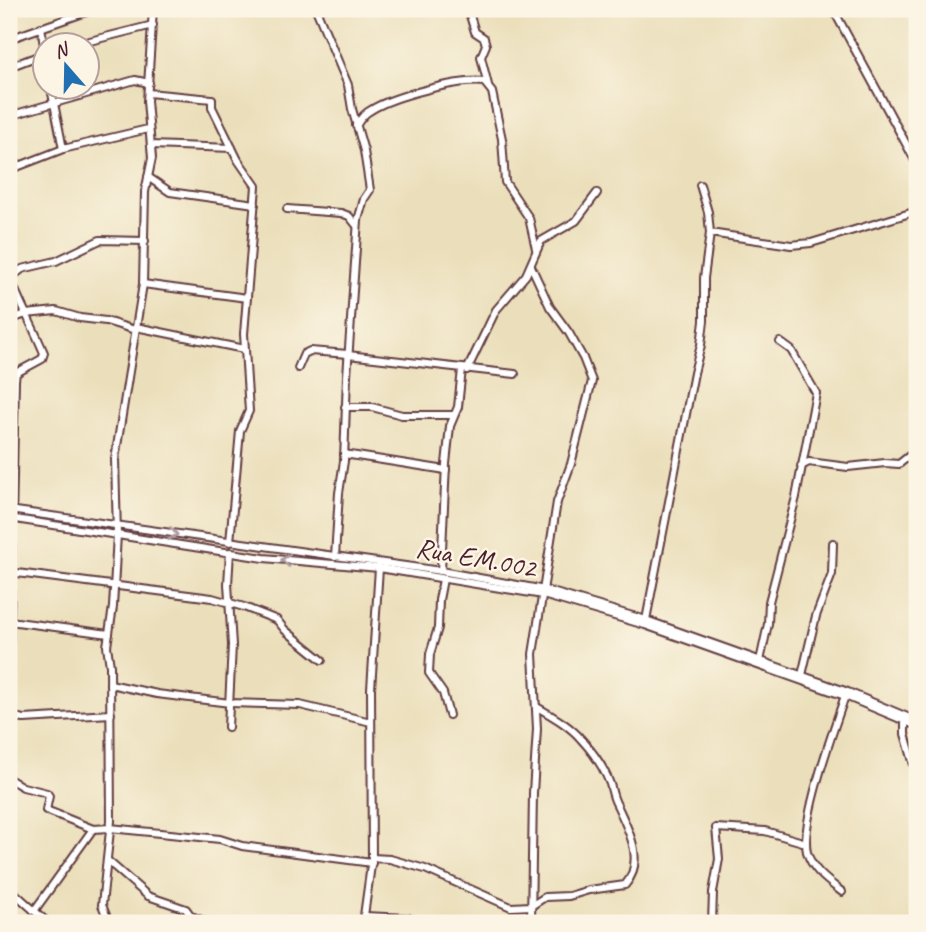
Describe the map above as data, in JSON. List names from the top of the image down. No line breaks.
{"streets":{"street":["Rua EM.002"]},"north":"top"}
